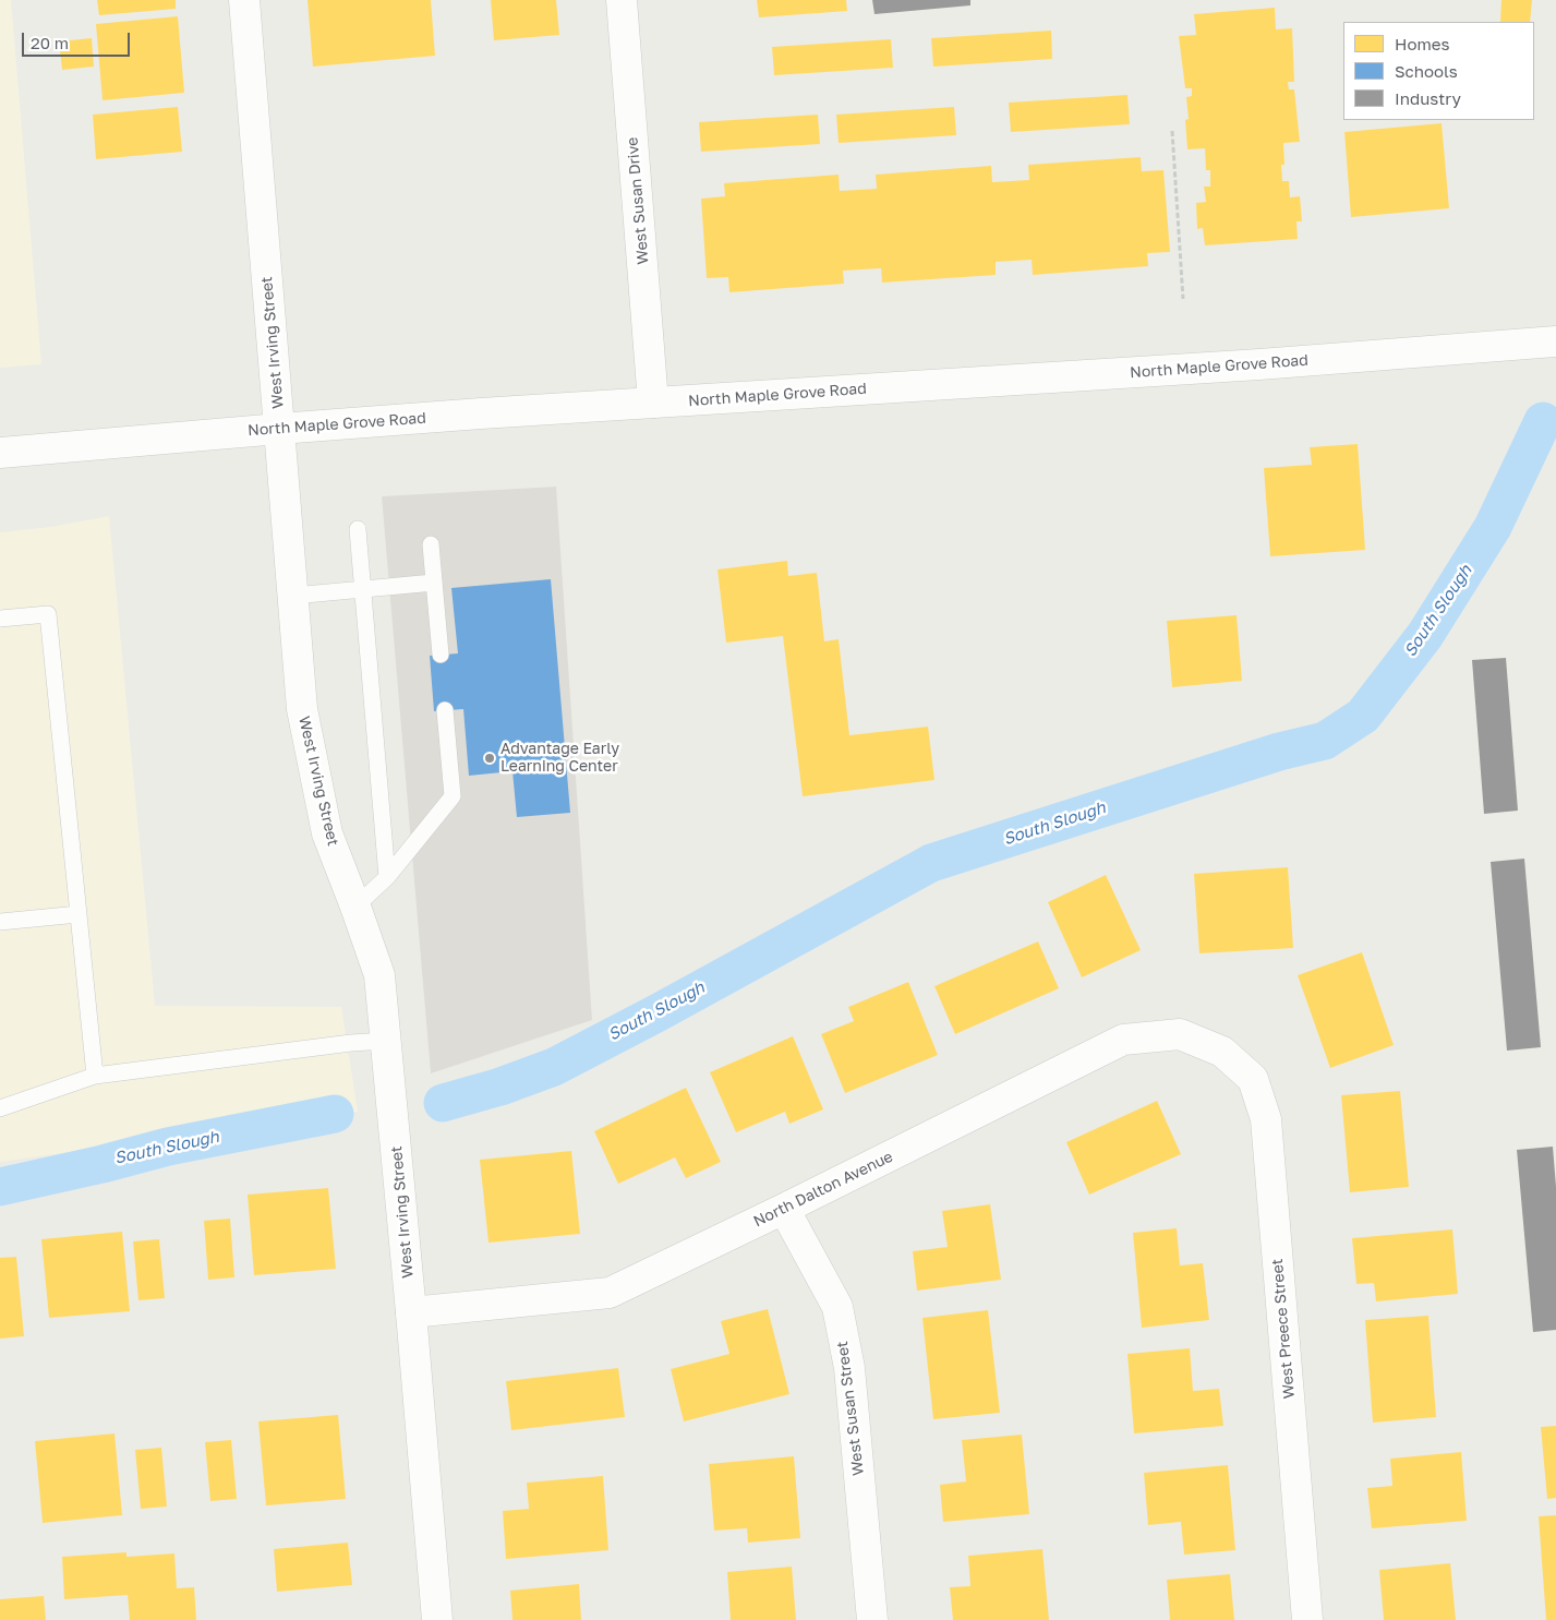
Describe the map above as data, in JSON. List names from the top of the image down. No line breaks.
{"streets":{"street":["West Susan Drive","West Irving Street","North Maple Grove Road","North Dalton Avenue","West Preece Street","West Susan Street"]},"crossings":[["West Susan Drive","North Maple Grove Road"],["West Irving Street","North Maple Grove Road"],["West Irving Street","North Dalton Avenue"],["North Dalton Avenue","West Preece Street"],["North Dalton Avenue","West Susan Street"]],"water":["South Slough"],"places":["Advantage Early Learning Center"],"legend":["Homes","Schools","Industry"],"scale_bar":"20 m"}
